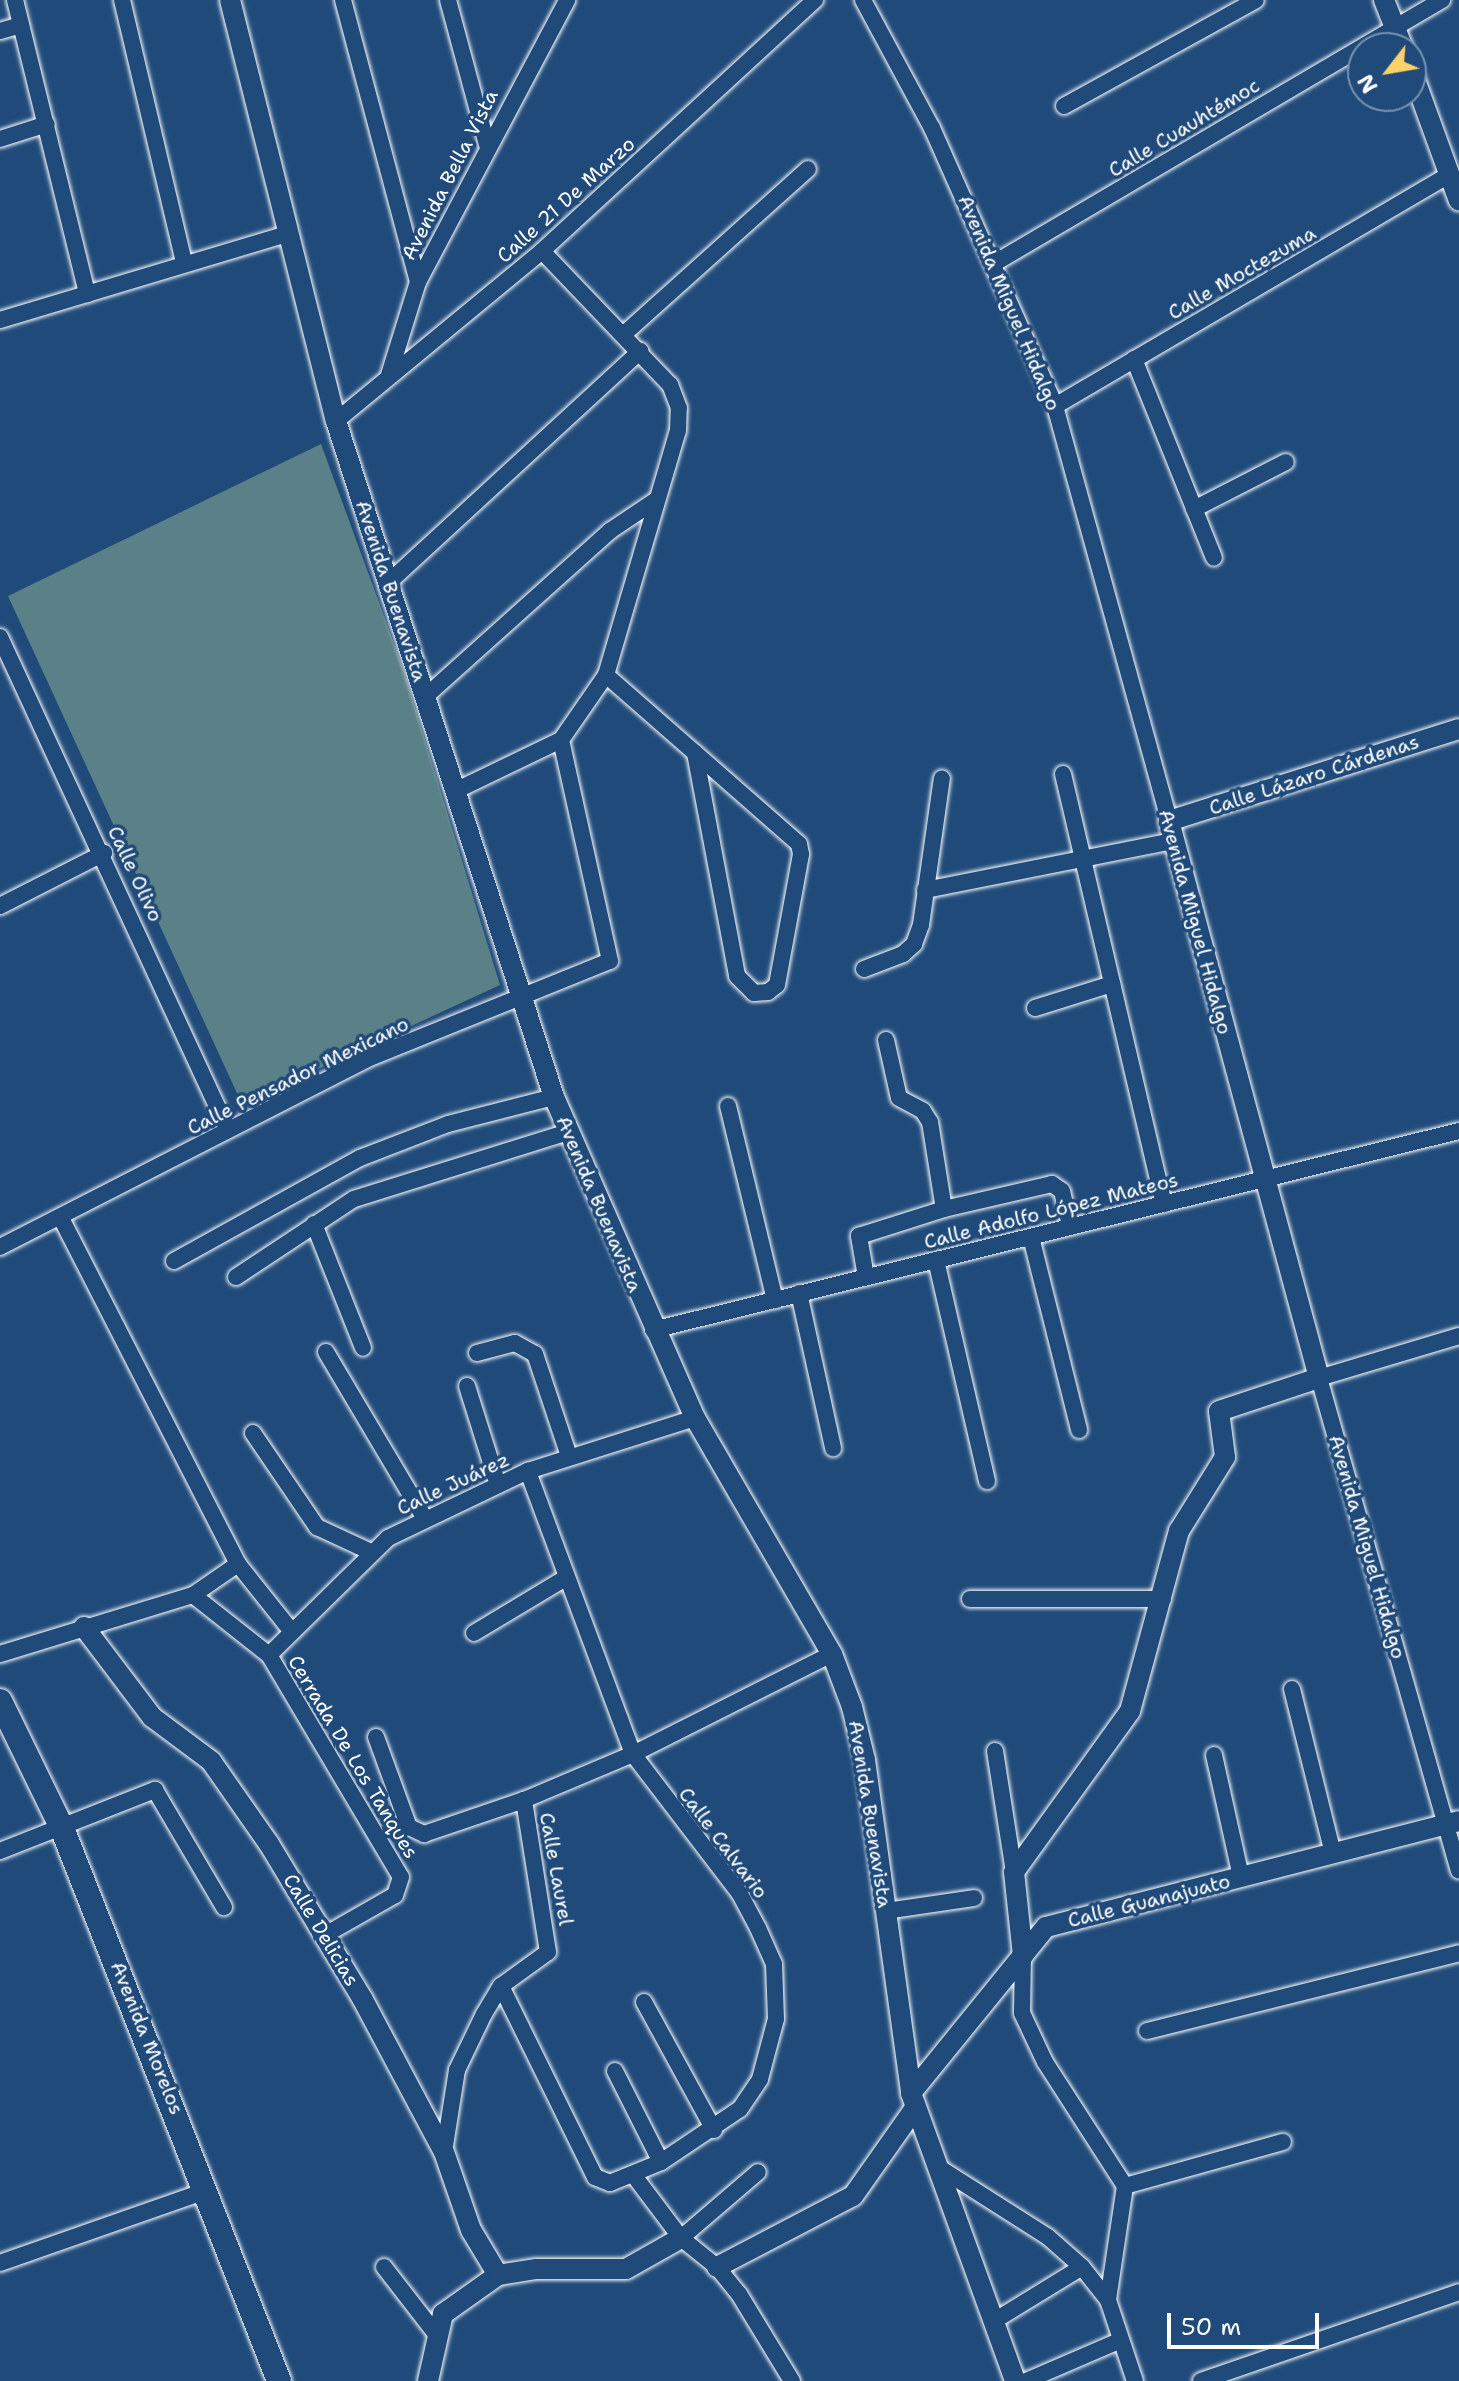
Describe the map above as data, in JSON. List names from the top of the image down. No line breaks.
{"streets":{"main road":["Avenida Morelos"],"street":["Calle Cuauhtémoc","Avenida Bella Vista","Calle 21 De Marzo","Calle Moctezuma","Avenida Miguel Hidalgo","Avenida Buenavista","Calle Lázaro Cárdenas","Calle Olivo","Calle Pensador Mexicano","Calle Adolfo López Mateos","Calle Juárez","Cerrada De Los Tanques","Calle Calvario","Calle Laurel","Calle Guanajuato","Calle Delicias"]},"crossings":[["Calle Cuauhtémoc","Avenida Miguel Hidalgo"],["Avenida Bella Vista","Calle 21 De Marzo"],["Calle 21 De Marzo","Avenida Buenavista"],["Calle Moctezuma","Avenida Miguel Hidalgo"],["Avenida Miguel Hidalgo","Calle Lázaro Cárdenas"],["Avenida Miguel Hidalgo","Calle Adolfo López Mateos"],["Avenida Miguel Hidalgo","Calle Guanajuato"],["Avenida Buenavista","Calle Pensador Mexicano"],["Avenida Buenavista","Calle Adolfo López Mateos"],["Avenida Buenavista","Calle Juárez"],["Avenida Buenavista","Calle Laurel"],["Avenida Buenavista","Calle Guanajuato"],["Calle Olivo","Calle Pensador Mexicano"],["Calle Juárez","Cerrada De Los Tanques"],["Calle Juárez","Calle Calvario"],["Cerrada De Los Tanques","Calle Delicias"],["Calle Calvario","Calle Laurel"],["Calle Laurel","Calle Delicias"]],"scale_bar":"50 m","north":"bottom left"}
